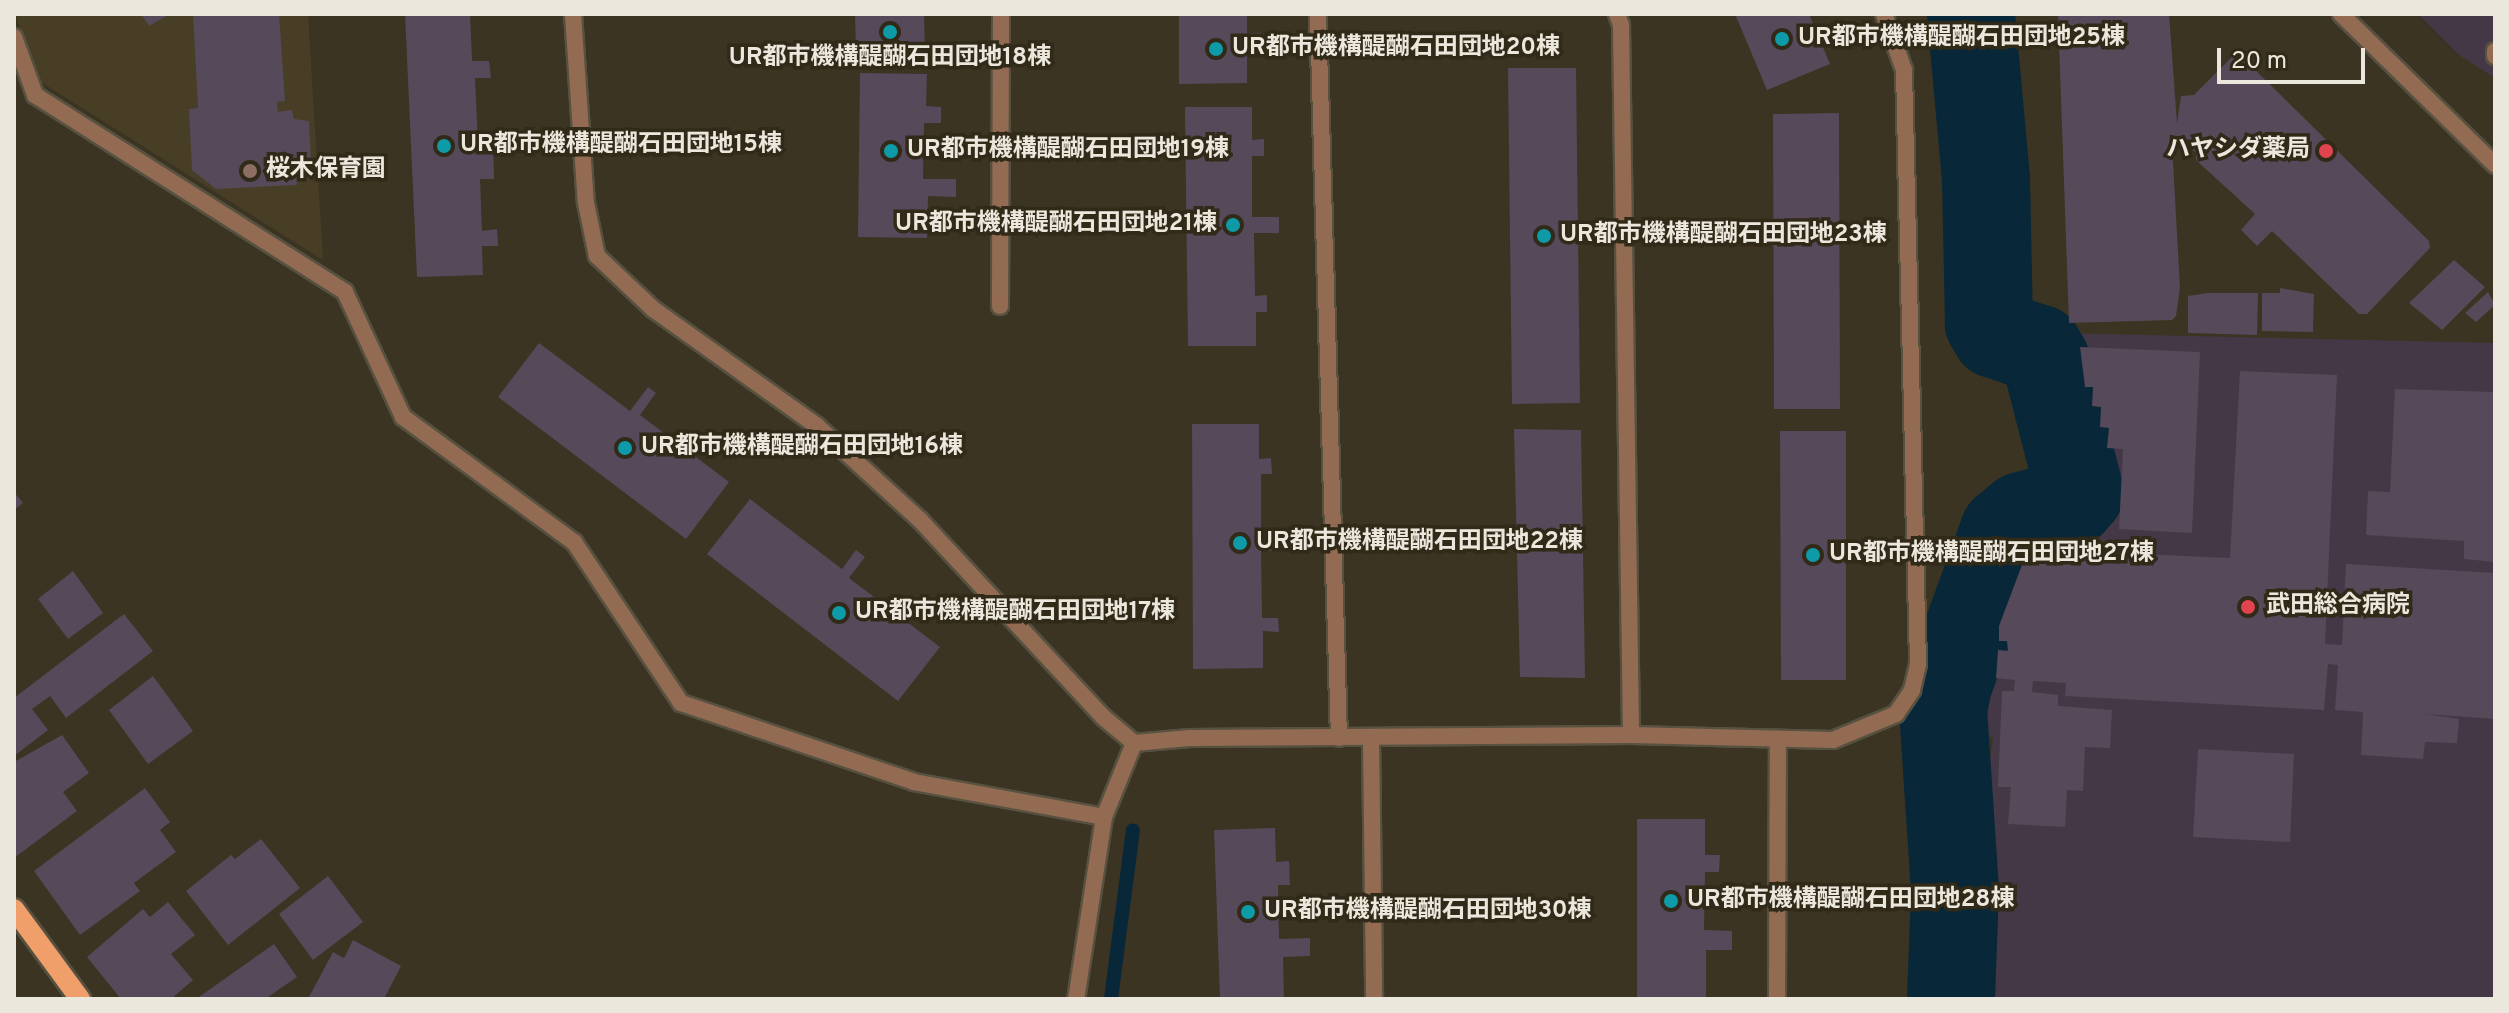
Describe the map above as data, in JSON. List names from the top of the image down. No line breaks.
{"places":["UR都市機構醍醐石田団地18棟","UR都市機構醍醐石田団地25棟","UR都市機構醍醐石田団地20棟","UR都市機構醍醐石田団地15棟","UR都市機構醍醐石田団地19棟","ハヤシダ薬局","桜木保育園","UR都市機構醍醐石田団地21棟","UR都市機構醍醐石田団地23棟","UR都市機構醍醐石田団地16棟","UR都市機構醍醐石田団地22棟","UR都市機構醍醐石田団地27棟","武田総合病院","UR都市機構醍醐石田団地17棟","UR都市機構醍醐石田団地28棟","UR都市機構醍醐石田団地30棟"],"scale_bar":"20 m"}
